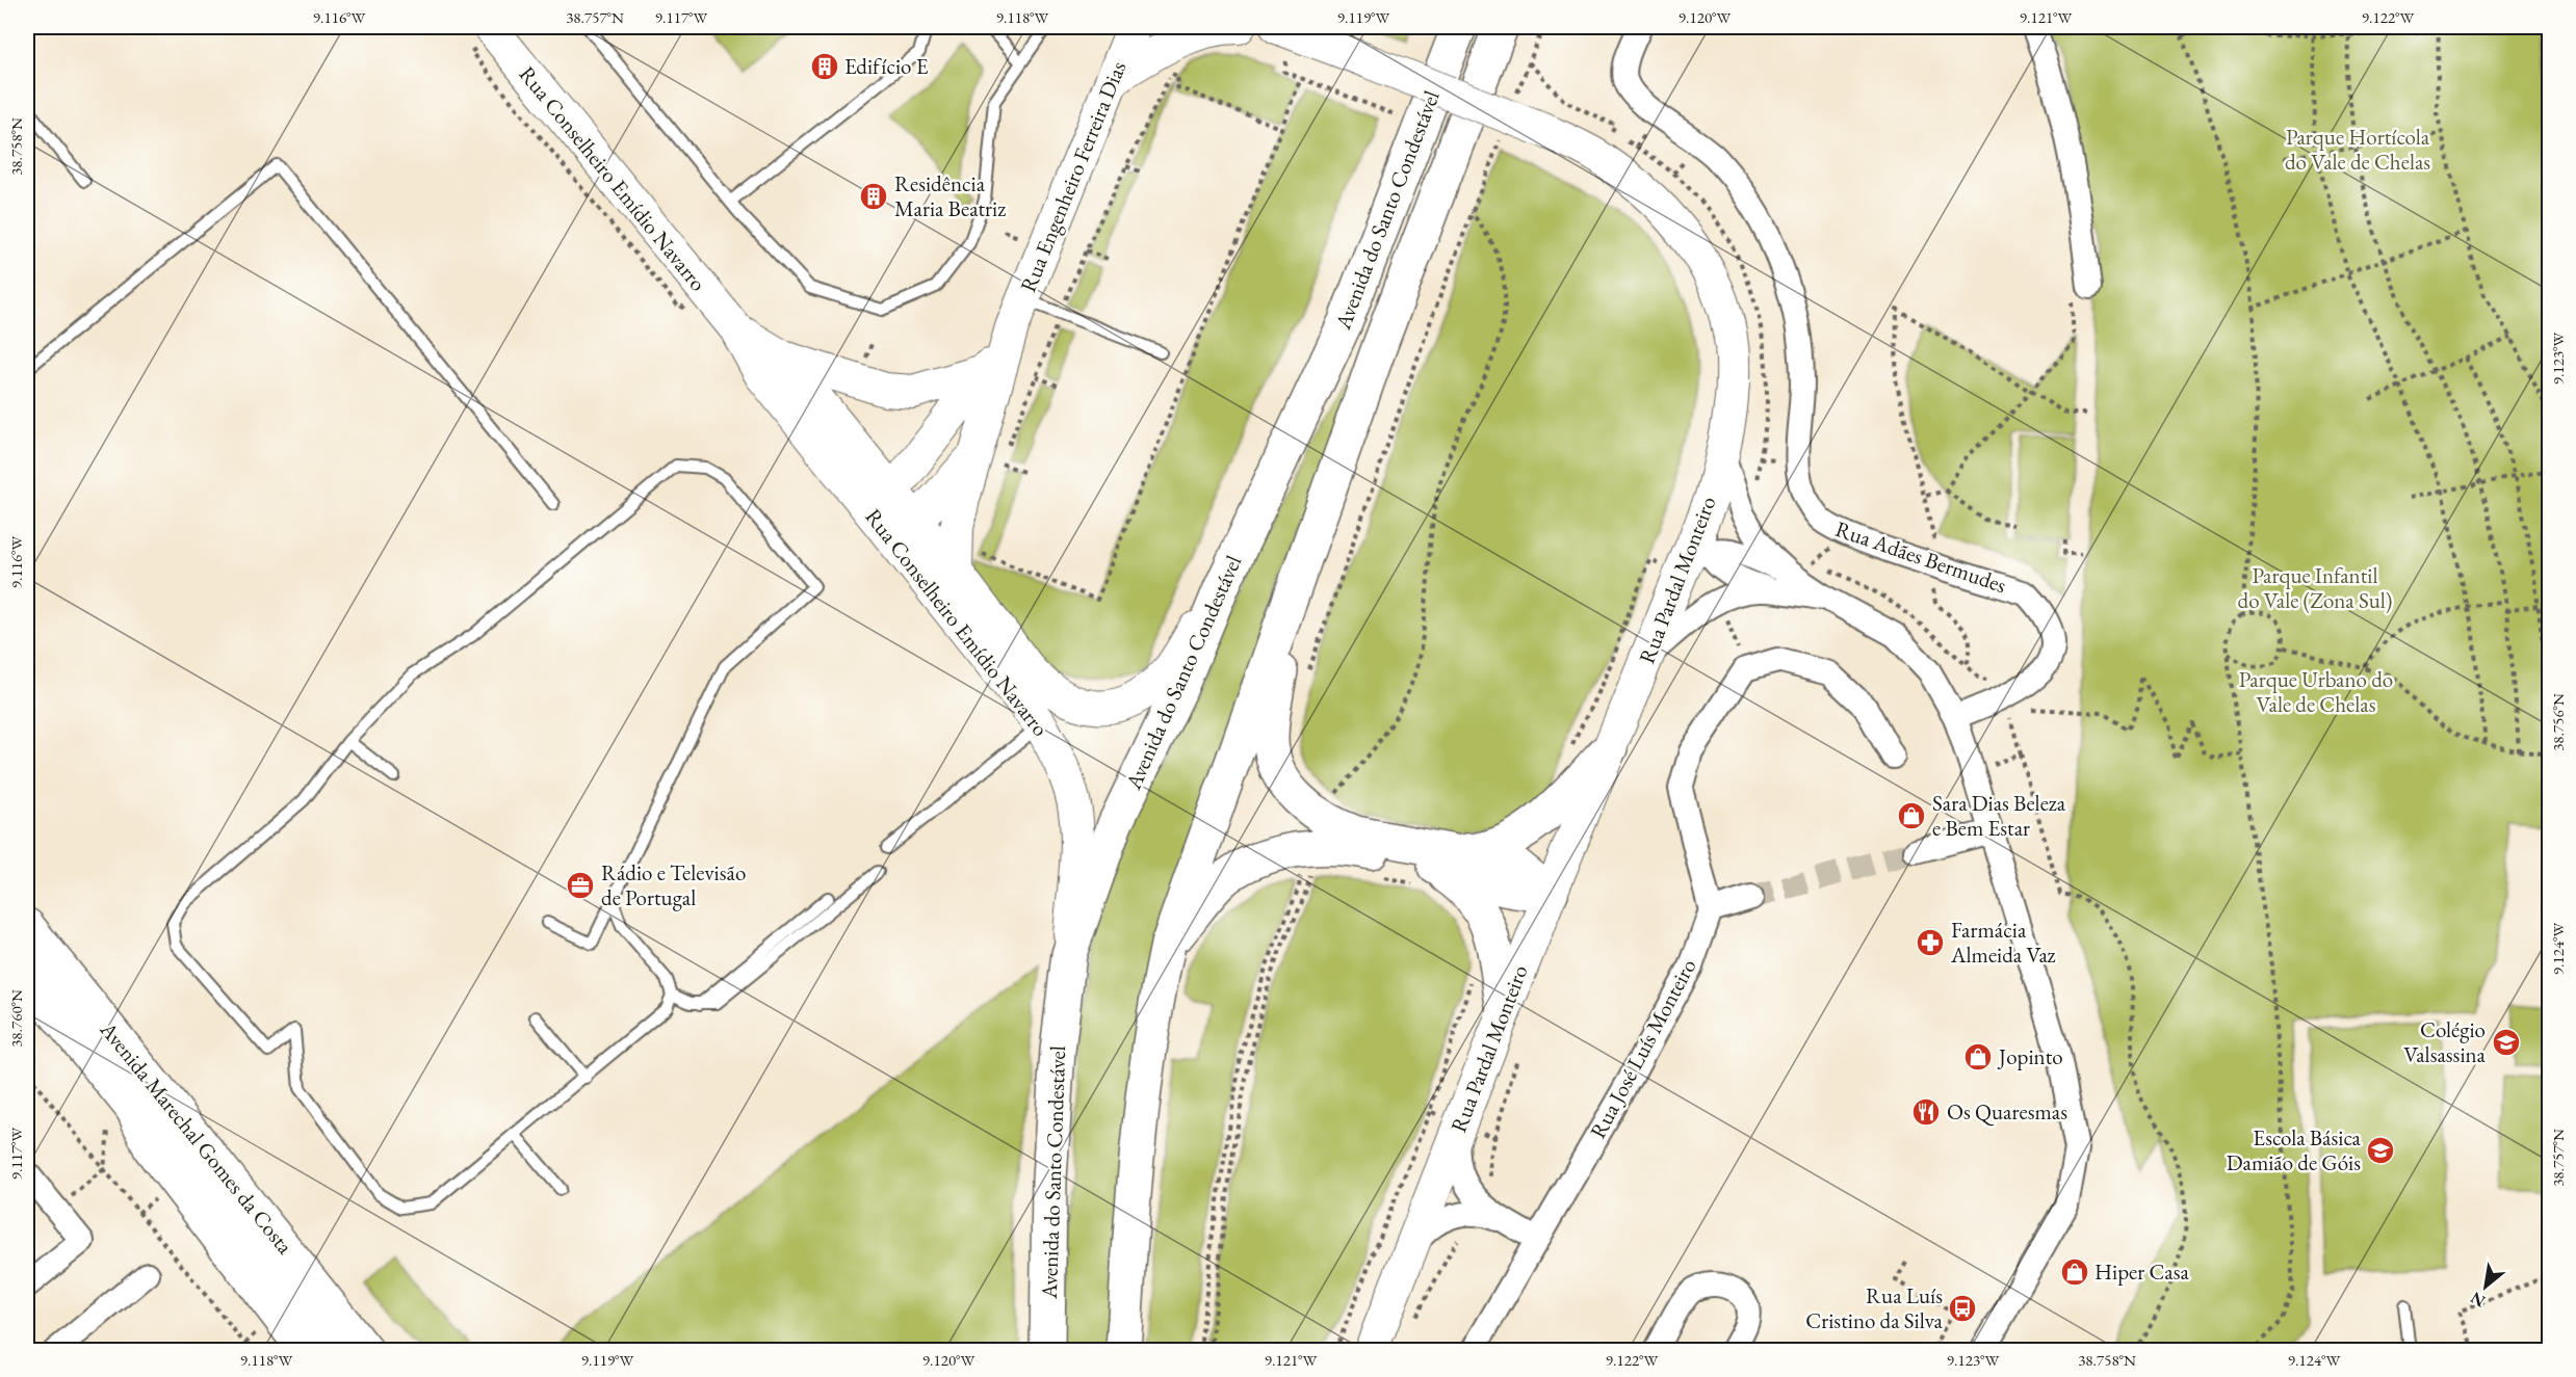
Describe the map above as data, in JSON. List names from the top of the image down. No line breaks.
{"streets":{"main road":["Avenida do Santo Condestável","Avenida Marechal Gomes da Costa"],"street":["Rua Engenheiro Ferreira Dias","Rua Conselheiro Emídio Navarro","Rua Adães Bermudes","Rua Pardal Monteiro","Rua José Luís Monteiro"]},"crossings":[["Rua Engenheiro Ferreira Dias","Rua Conselheiro Emídio Navarro"],["Rua Conselheiro Emídio Navarro","Avenida do Santo Condestável"]],"parks":["Parque Hortícola do Vale de Chelas","Parque Infantil do Vale (Zona Sul)","Parque Urbano do Vale de Chelas"],"places":{"building":["Edifício E","Residência Maria Beatriz"],"shop":["Sara Dias Beleza e Bem Estar","Jopinto","Hiper Casa"],"office":["Rádio e Televisão de Portugal"],"pharmacy":["Farmácia Almeida Vaz"],"school or university":["Colégio Valsassina","Escola Básica Damião de Góis"],"restaurant":["Os Quaresmas"],"bus stop":["Rua Luís Cristino da Silva"]},"north":"bottom left","coordinates":["9.116°W","38.757°N","9.117°W","9.118°W","9.119°W","9.120°W","9.121°W","9.122°W","38.758°N","9.123°W","38.756°N","9.124°W","38.760°N"]}
